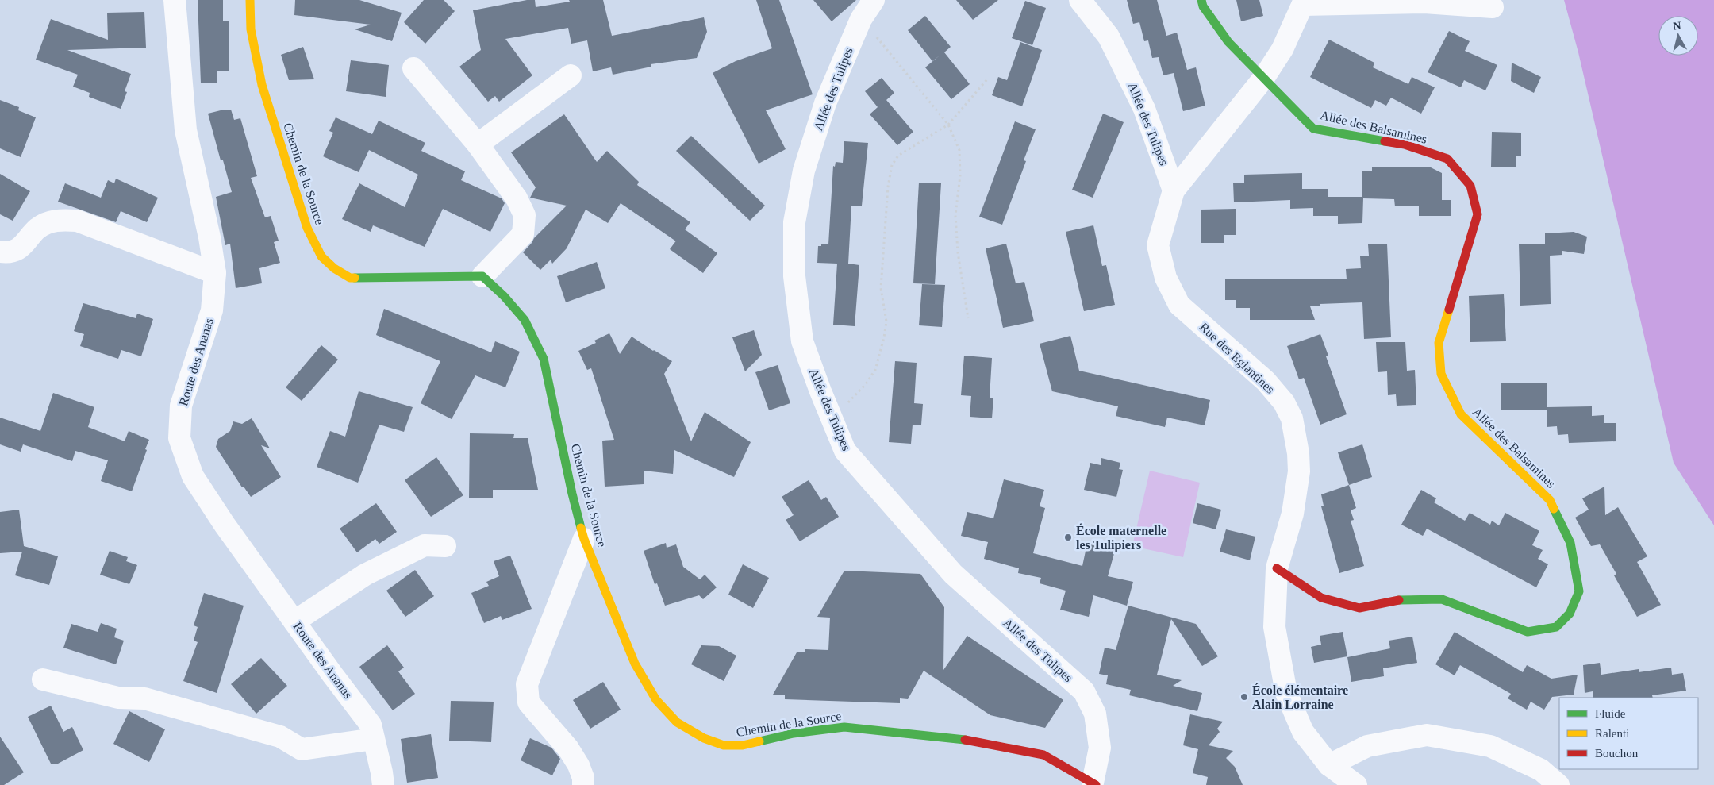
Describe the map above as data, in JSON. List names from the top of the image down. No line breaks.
{"streets":{"street":["Allée des Tulipes","Allée des Balsamines","Chemin de la Source","Rue des Eglantines","Route des Ananas"]},"crossings":[["Allée des Tulipes","Chemin de la Source"],["Allée des Tulipes","Rue des Eglantines"],["Allée des Balsamines","Rue des Eglantines"]],"places":["École maternelle les Tulipiers","École élémentaire Alain Lorraine"],"legend":["Fluide","Ralenti","Bouchon"],"north":"top"}
